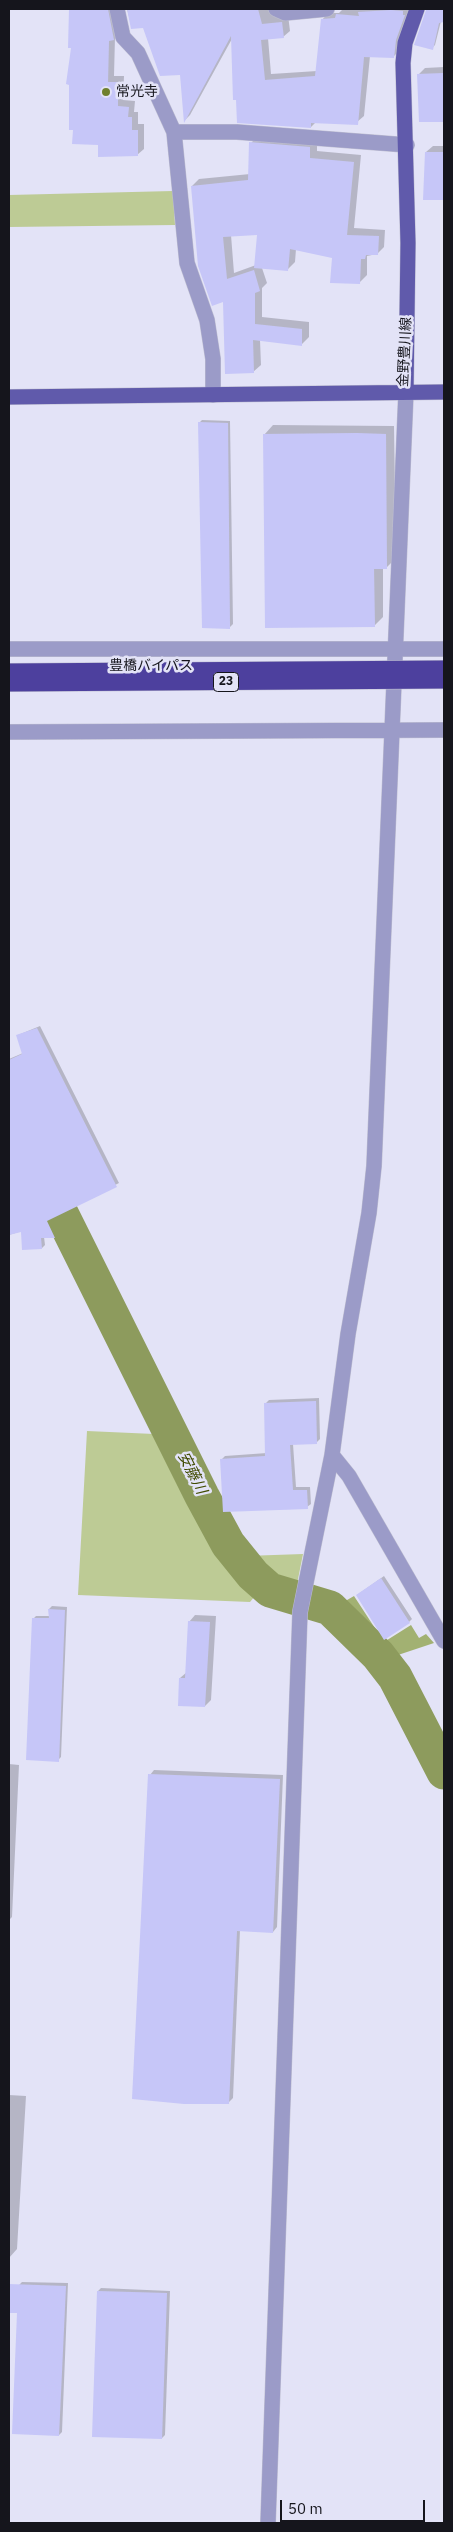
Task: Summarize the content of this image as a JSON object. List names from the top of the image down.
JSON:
{
  "streets": {
    "highway": ["豊橋バイパス", "23"],
    "main road": ["金野豊川線"]
  },
  "water": ["安藤川"],
  "places": ["常光寺"],
  "scale_bar": "50 m"
}
